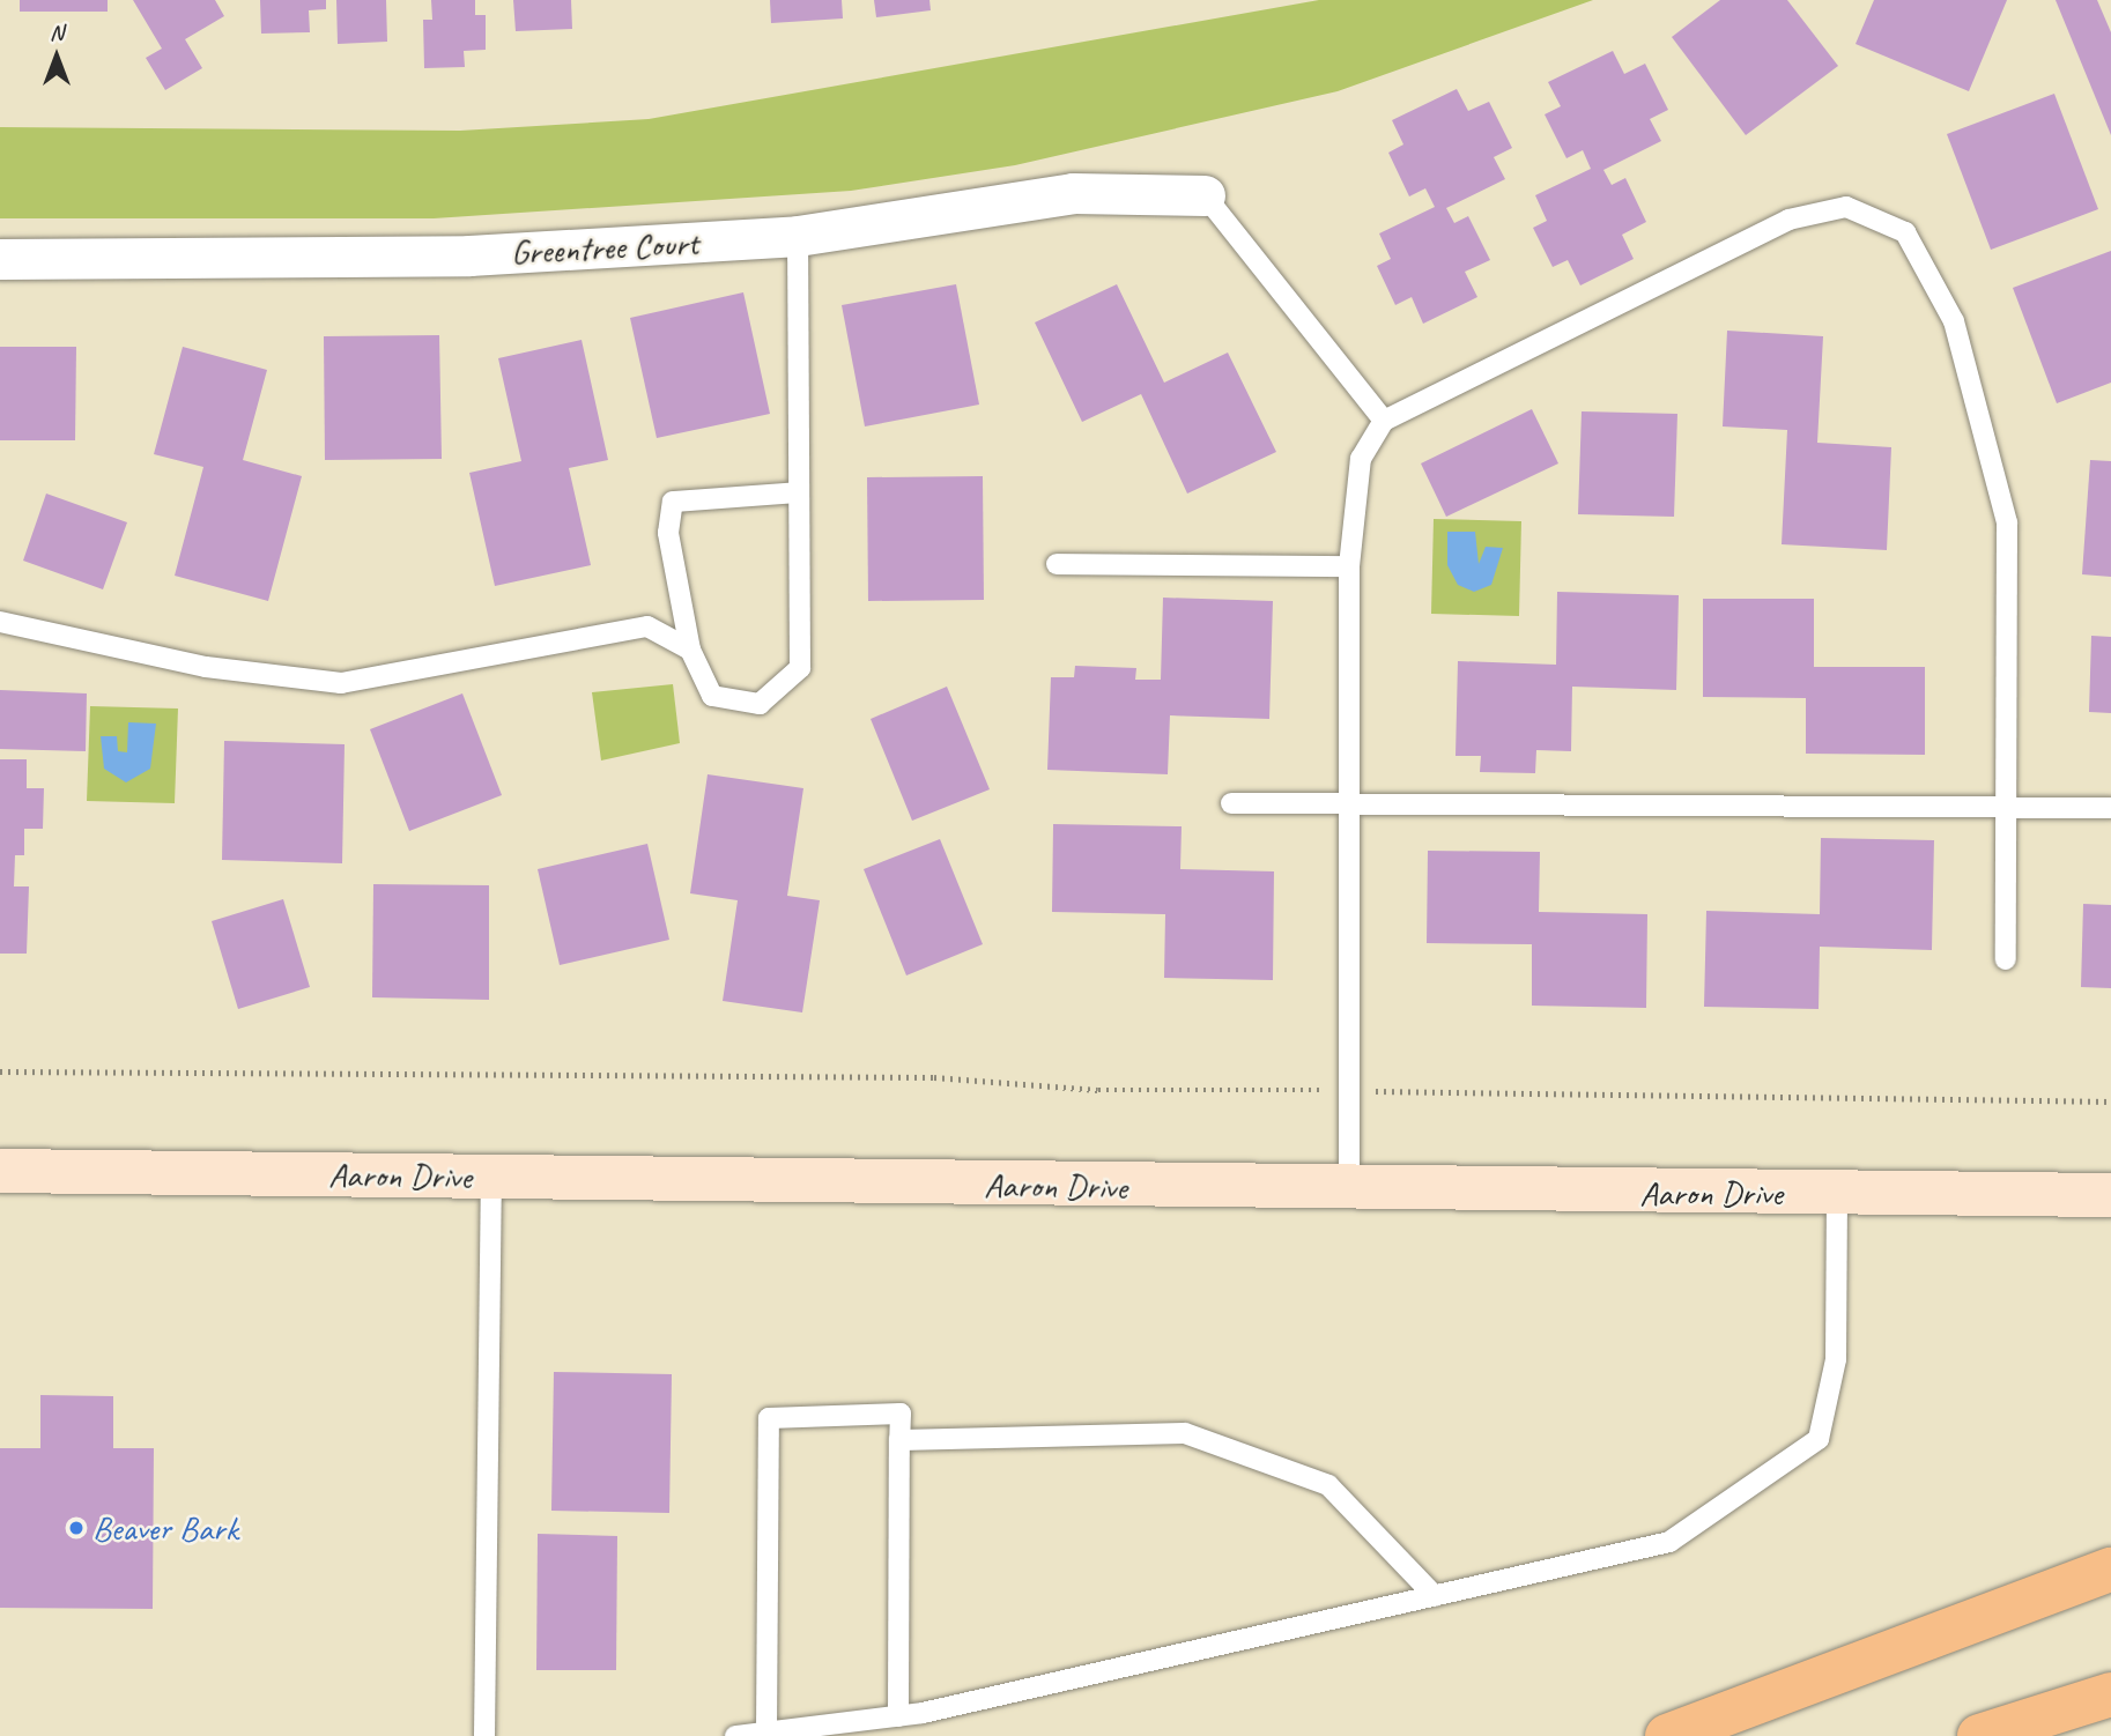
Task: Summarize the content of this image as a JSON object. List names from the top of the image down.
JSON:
{
  "streets": {
    "street": ["Greentree Court", "Aaron Drive"]
  },
  "places": ["Beaver Bark"],
  "north": "top"
}
